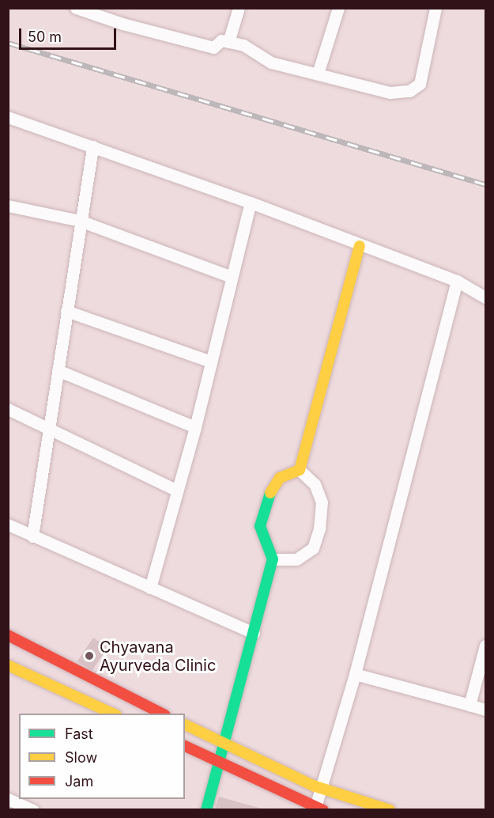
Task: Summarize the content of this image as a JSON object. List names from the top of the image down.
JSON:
{
  "places": ["Chyavana Ayurveda Clinic"],
  "legend": ["Fast", "Slow", "Jam"],
  "scale_bar": "50 m"
}
